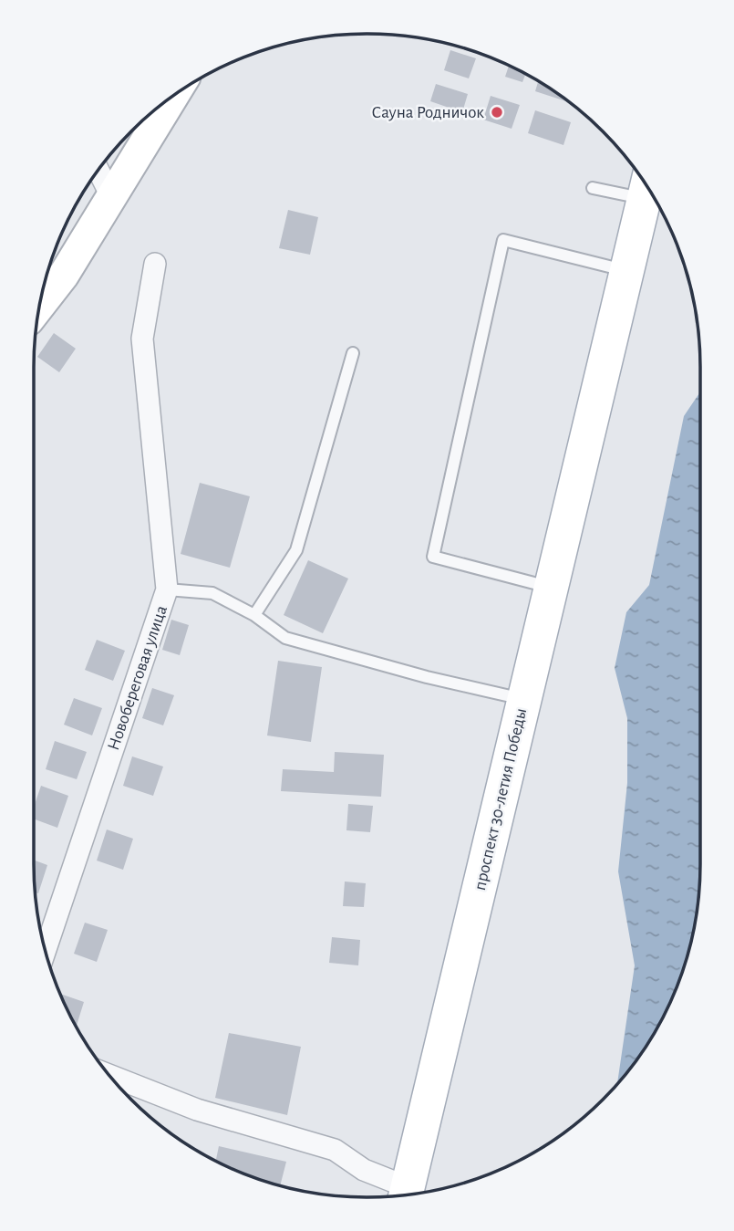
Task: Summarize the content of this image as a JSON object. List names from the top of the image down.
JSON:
{
  "streets": {
    "main road": ["проспект 30-летия Победы"],
    "street": ["Новобереговая улица"]
  },
  "places": ["Сауна Родничок"]
}
